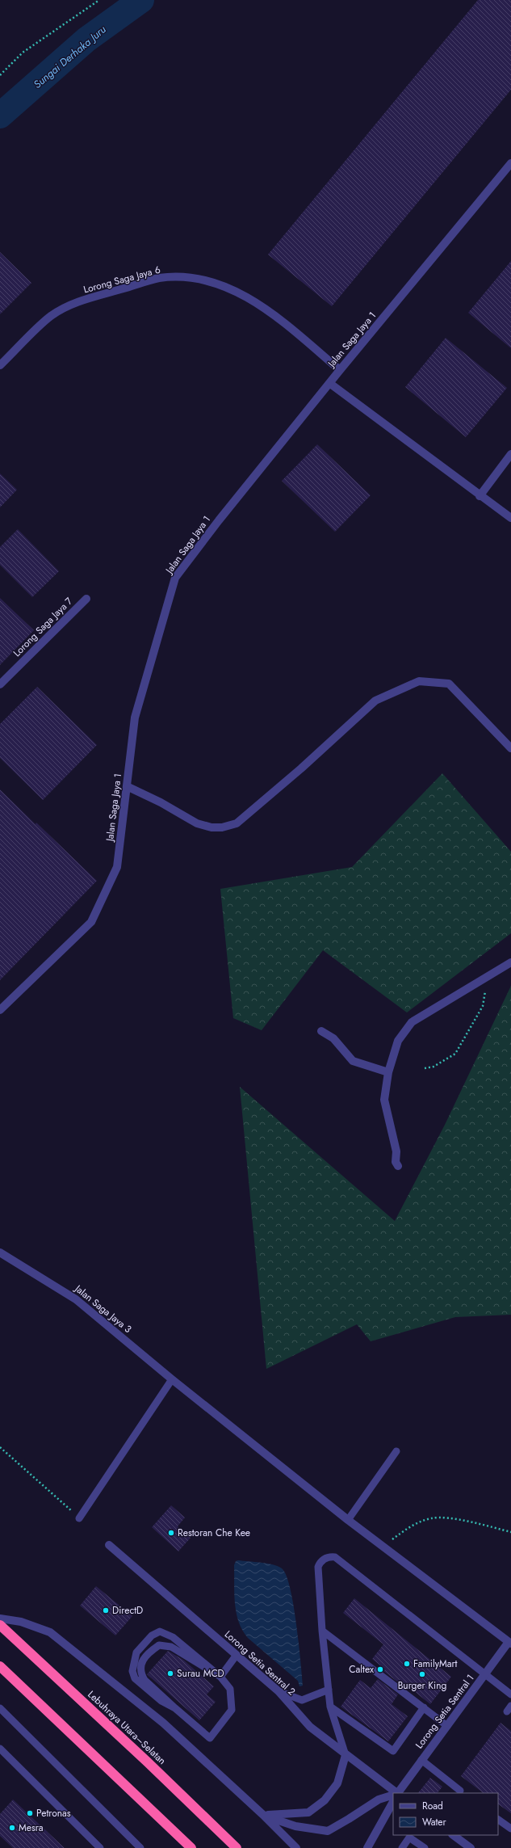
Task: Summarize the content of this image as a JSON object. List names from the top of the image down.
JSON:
{
  "streets": {
    "highway": ["Lebuhraya Utara–Selatan"],
    "street": [
      "Lorong Saga Jaya 6",
      "Jalan Saga Jaya 1",
      "Lorong Saga Jaya 7",
      "Jalan Saga Jaya 3",
      "Lorong Setia Sentral 2",
      "Lorong Setia Sentral 1"
    ]
  },
  "crossings": [
    ["Lorong Saga Jaya 6", "Jalan Saga Jaya 1"],
    ["Jalan Saga Jaya 3", "Lorong Setia Sentral 1"]
  ],
  "water": ["Sungai Derhaka Juru"],
  "places": [
    "Restoran Che Kee",
    "DirectD",
    "FamilyMart",
    "Caltex",
    "Surau MCD",
    "Burger King",
    "Petronas",
    "Mesra"
  ],
  "legend": ["Road", "Water"]
}
